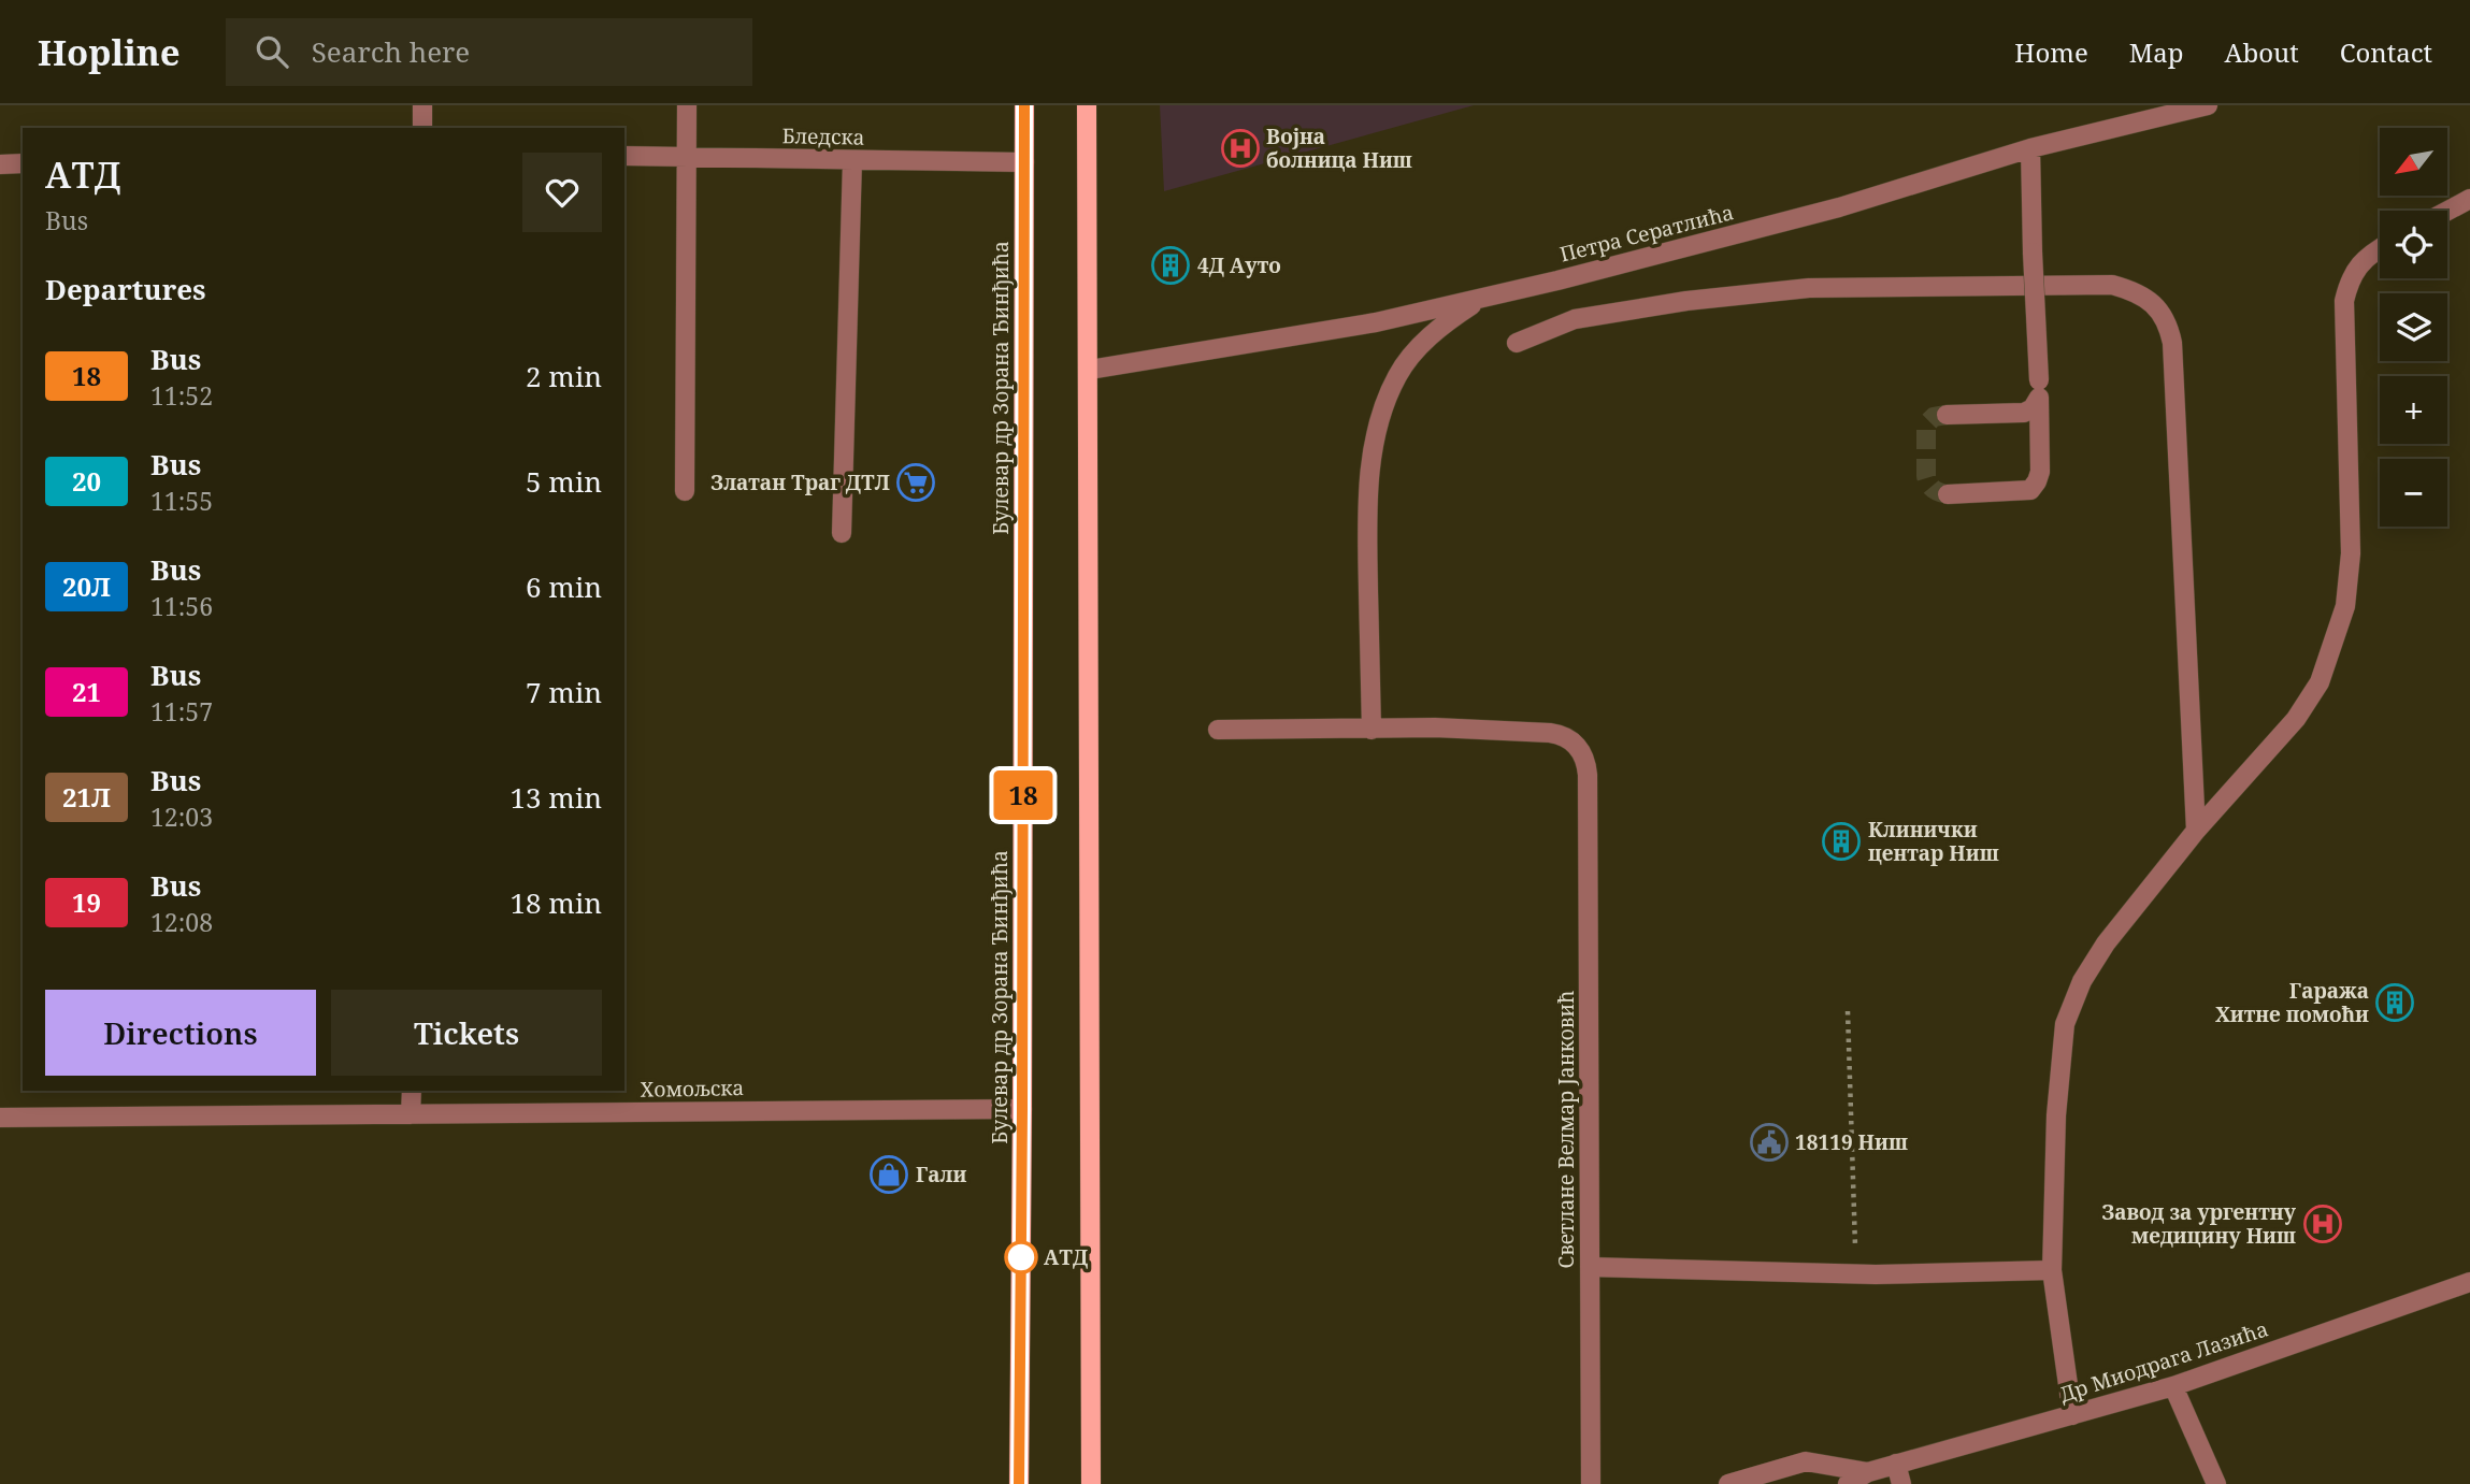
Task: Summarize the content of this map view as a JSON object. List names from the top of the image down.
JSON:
{
  "streets": {
    "main road": ["Булевар др Зорана Ђинђића"],
    "street": [
      "Бледска",
      "Петра Сератлића",
      "Хомољска",
      "Светлане Велмар Јанковић",
      "Др Миодрага Лазића"
    ]
  },
  "crossings": [
    ["Бледска", "Булевар др Зорана Ђинђића"],
    ["Булевар др Зорана Ђинђића", "Хомољска"]
  ],
  "places": {
    "hospital": ["Војна болница Ниш", "Завод за ургентну медицину Ниш"],
    "building": ["4Д Ауто", "Клинички центар Ниш", "Гаража Хитне помоћи"],
    "supermarket": ["Златан Траг ДТЛ"],
    "public building": ["18119 Ниш"],
    "shop": ["Гали"],
    "other": ["АТД"]
  },
  "lines": ["bus line 18"],
  "north": "bottom left",
  "page": {
    "header": "Hopline",
    "search": "Search here",
    "nav": [
      "Home",
      "Map",
      "About",
      "Contact"
    ],
    "on_map": "18",
    "map_buttons": ["+", "−"],
    "heading": [
      ["АТД", "Bus"],
      "Departures"
    ],
    "list": [
      {
        "mark": "18",
        "name": "Bus",
        "note": "11:52",
        "value": "2 min"
      },
      {
        "mark": "20",
        "name": "Bus",
        "note": "11:55",
        "value": "5 min"
      },
      {
        "mark": "20Л",
        "name": "Bus",
        "note": "11:56",
        "value": "6 min"
      },
      {
        "mark": "21",
        "name": "Bus",
        "note": "11:57",
        "value": "7 min"
      },
      {
        "mark": "21Л",
        "name": "Bus",
        "note": "12:03",
        "value": "13 min"
      },
      {
        "mark": "19",
        "name": "Bus",
        "note": "12:08",
        "value": "18 min"
      }
    ],
    "buttons": ["Directions", "Tickets"]
  }
}
